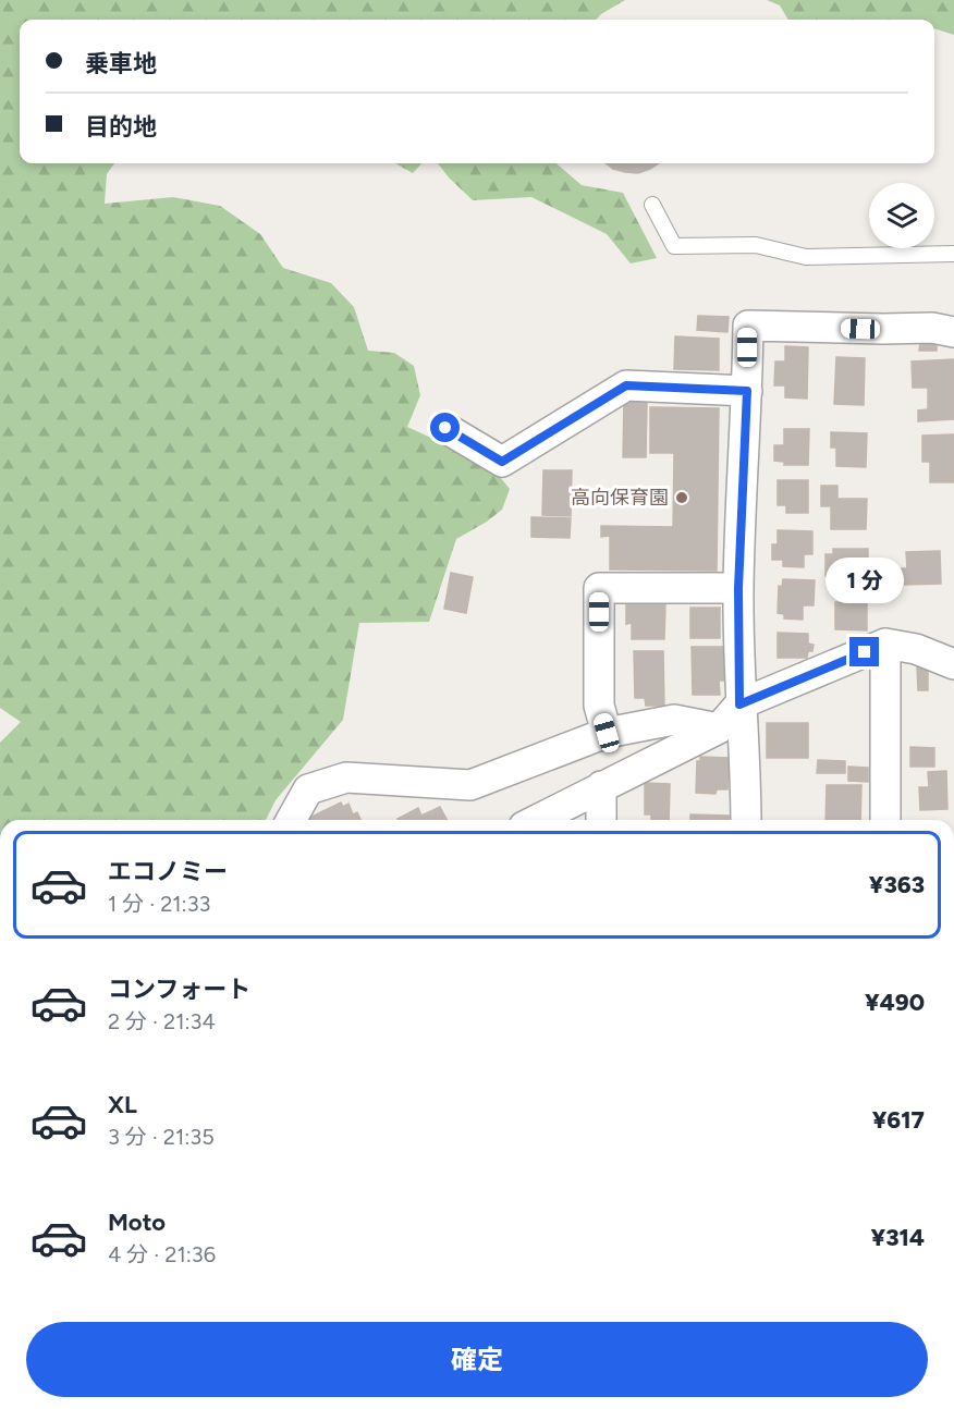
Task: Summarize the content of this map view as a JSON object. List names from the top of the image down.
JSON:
{
  "places": ["高向保育園"],
  "page": {
    "banner": ["乗車地", "目的地"],
    "bubble": "1 分",
    "list": [
      {
        "name": "エコノミー",
        "note": "1 分 · 21:33",
        "value": "¥363"
      },
      {
        "name": "コンフォート",
        "note": "2 分 · 21:34",
        "value": "¥490"
      },
      {
        "name": "XL",
        "note": "3 分 · 21:35",
        "value": "¥617"
      },
      {
        "name": "Moto",
        "note": "4 分 · 21:36",
        "value": "¥314"
      }
    ],
    "buttons": "確定"
  }
}
